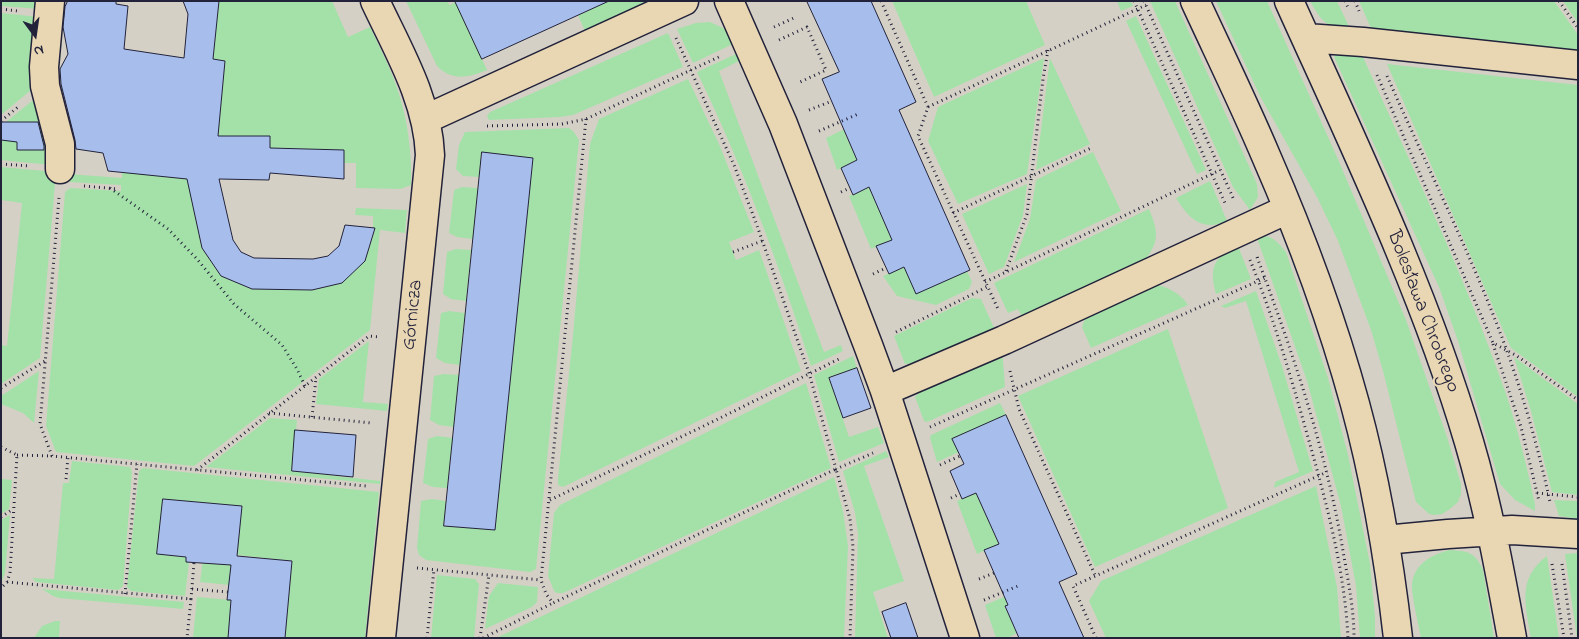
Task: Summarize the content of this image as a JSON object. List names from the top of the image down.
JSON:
{
  "streets": {
    "street": ["Bolesława Chrobrego", "Górnicza"]
  },
  "north": "bottom"
}
